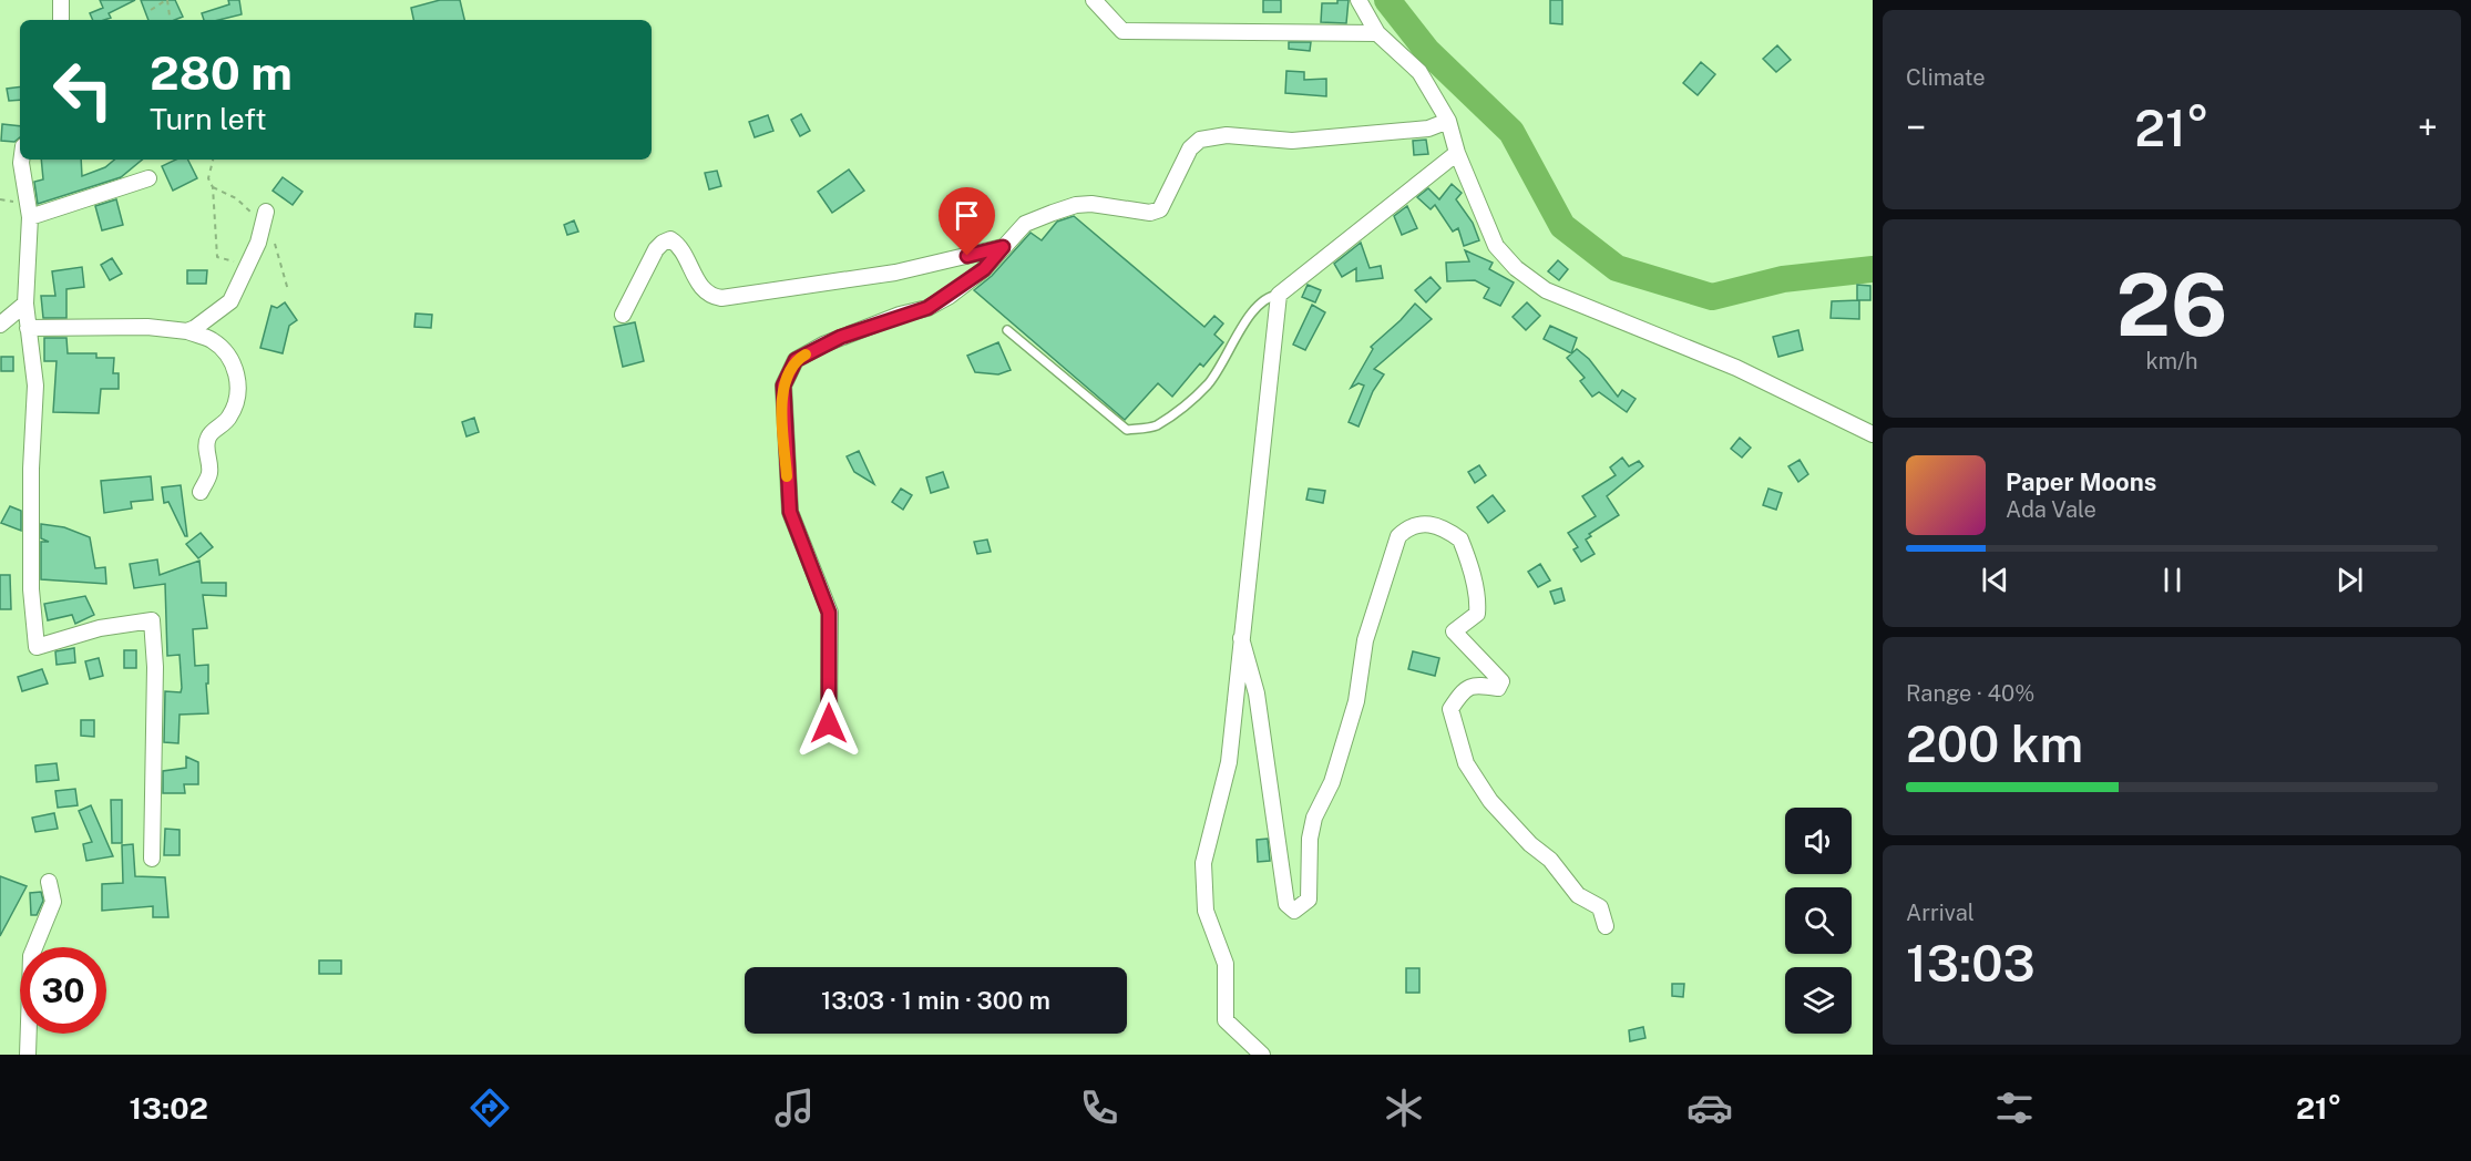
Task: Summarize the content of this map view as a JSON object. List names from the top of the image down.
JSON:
{
  "page": {
    "tile": [
      "Climate",
      ["26", "km/h"],
      ["Range · 40%", "200 km"],
      ["Arrival", "13:03"]
    ],
    "turn": ["280 m", "Turn left"],
    "heat": ["−", "21°", "+"],
    "song": ["Paper Moons", "Ada Vale"],
    "limit": "30",
    "trip": "13:03 · 1 min · 300 m",
    "tabs": ["13:02", "21°"]
  }
}
